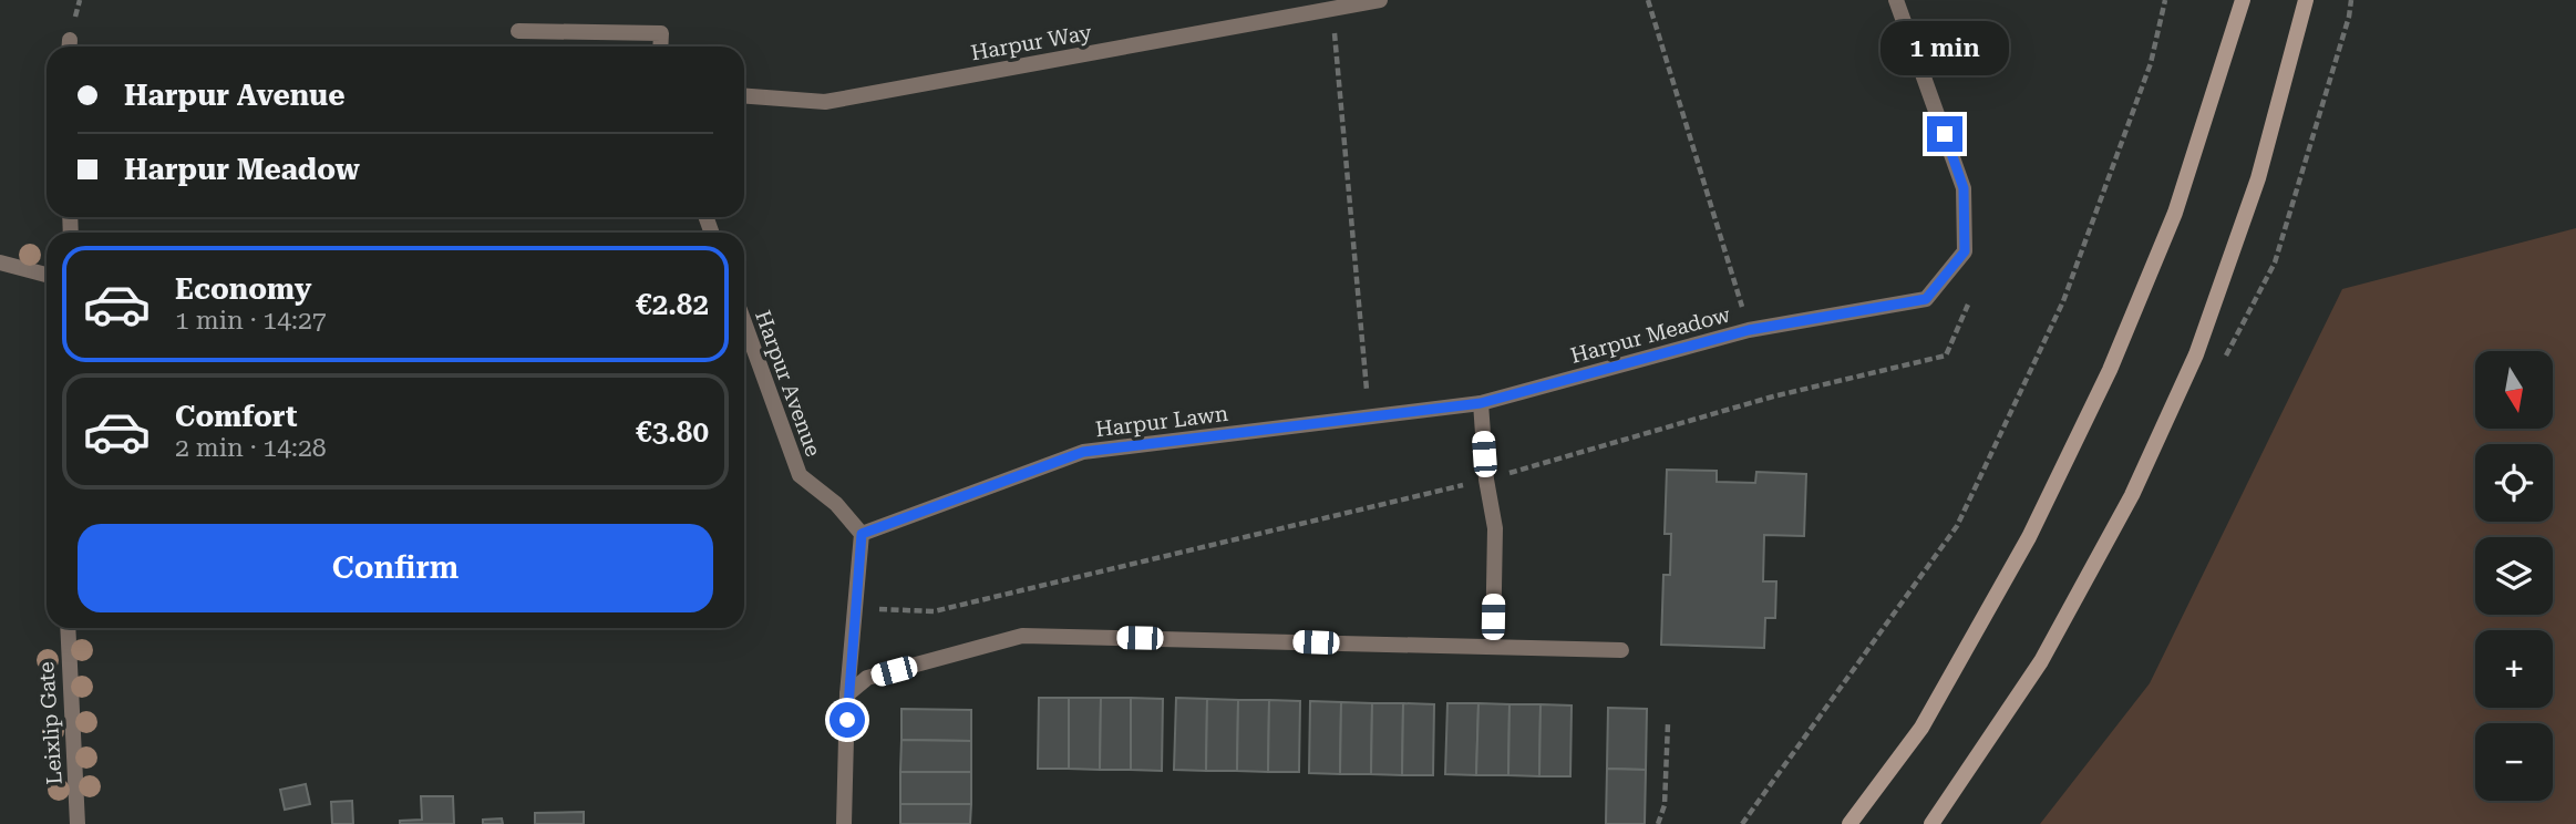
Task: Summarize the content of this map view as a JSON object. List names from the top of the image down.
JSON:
{
  "streets": {
    "street": [
      "Harpur Way",
      "Harpur Meadow",
      "Harpur Avenue",
      "Harpur Lawn",
      "Leixlip Gate"
    ]
  },
  "crossings": [
    ["Harpur Meadow", "Harpur Lawn"],
    ["Harpur Avenue", "Harpur Lawn"]
  ],
  "north": "bottom",
  "page": {
    "bubble": "1 min",
    "banner": ["Harpur Avenue", "Harpur Meadow"],
    "list": [
      {
        "name": "Economy",
        "note": "1 min · 14:27",
        "value": "€2.82"
      },
      {
        "name": "Comfort",
        "note": "2 min · 14:28",
        "value": "€3.80"
      }
    ],
    "map_buttons": ["+", "−"],
    "buttons": "Confirm"
  }
}
